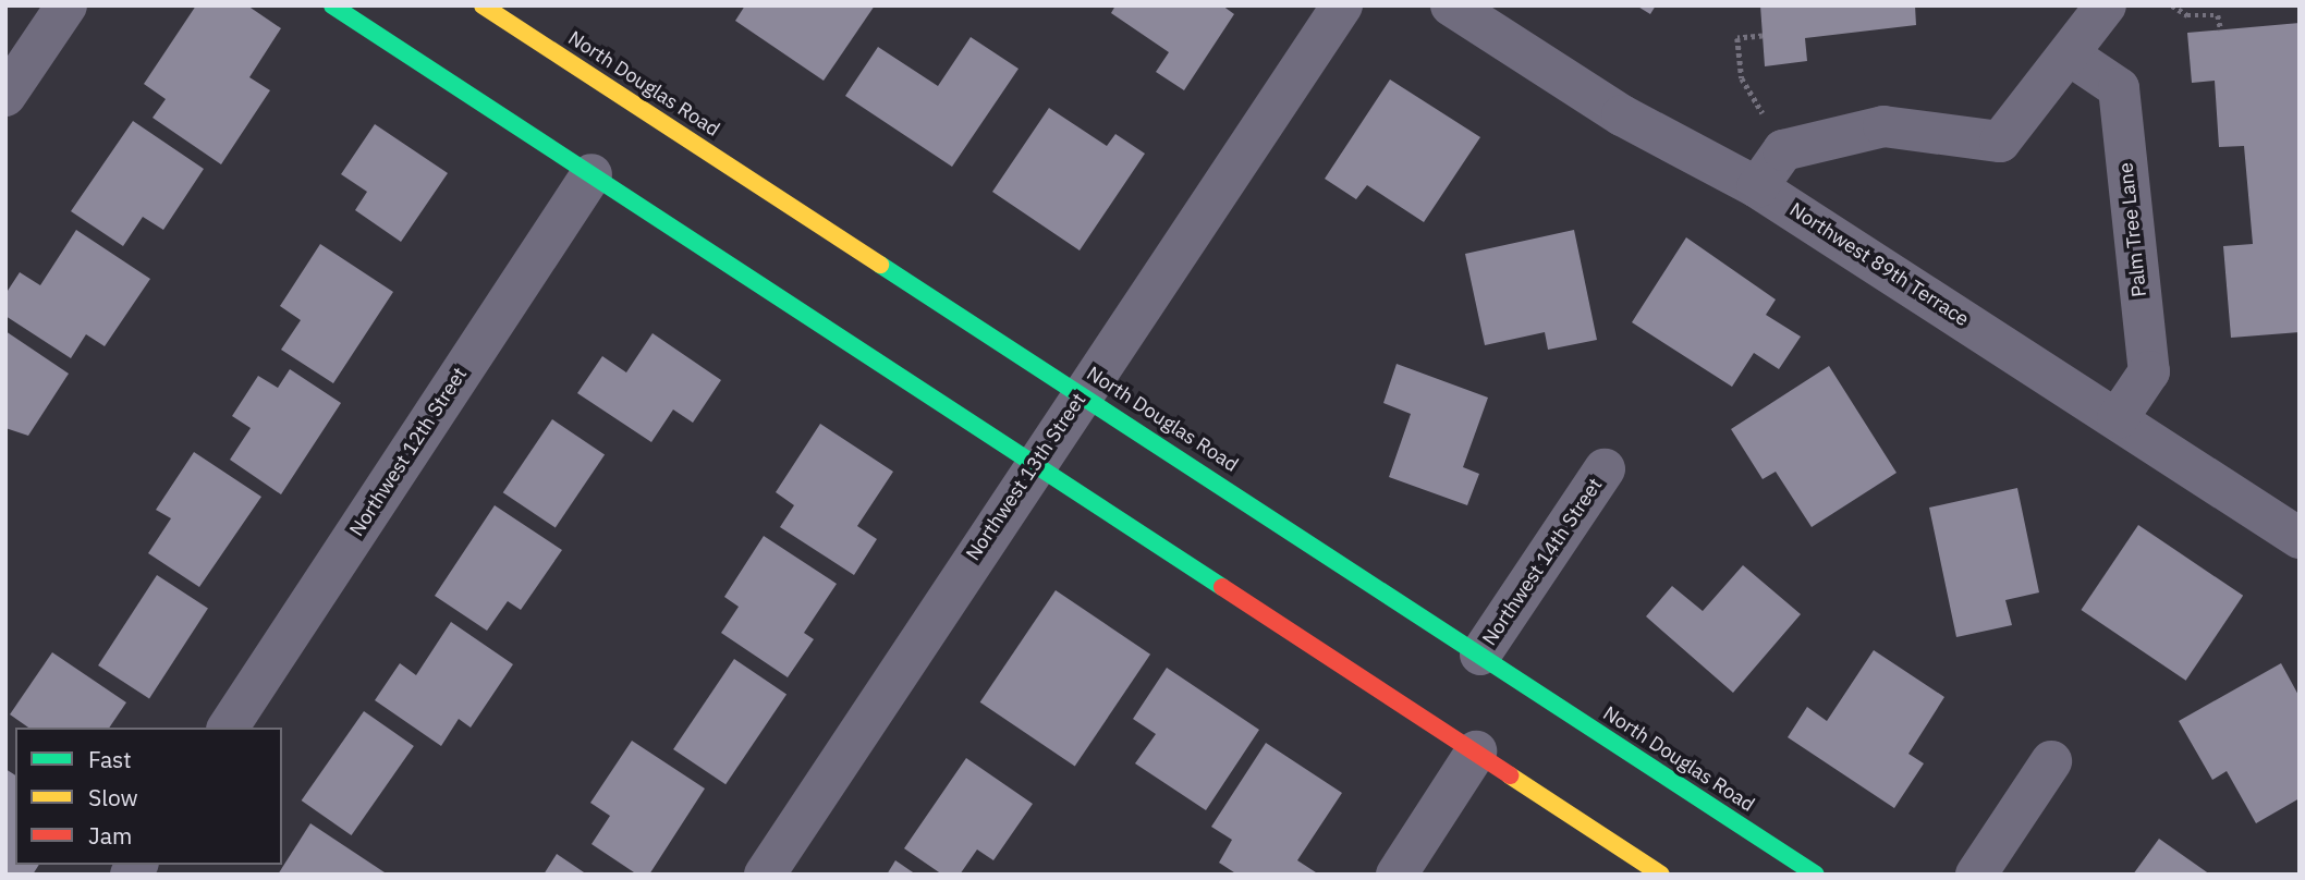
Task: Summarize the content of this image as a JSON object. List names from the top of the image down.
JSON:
{
  "streets": {
    "main road": ["North Douglas Road"],
    "street": [
      "Palm Tree Lane",
      "Northwest 89th Terrace",
      "Northwest 12th Street",
      "Northwest 13th Street",
      "Northwest 14th Street"
    ]
  },
  "crossings": [
    ["North Douglas Road", "Northwest 13th Street"],
    ["North Douglas Road", "Northwest 14th Street"],
    ["Palm Tree Lane", "Northwest 89th Terrace"]
  ],
  "legend": ["Fast", "Slow", "Jam"]
}
